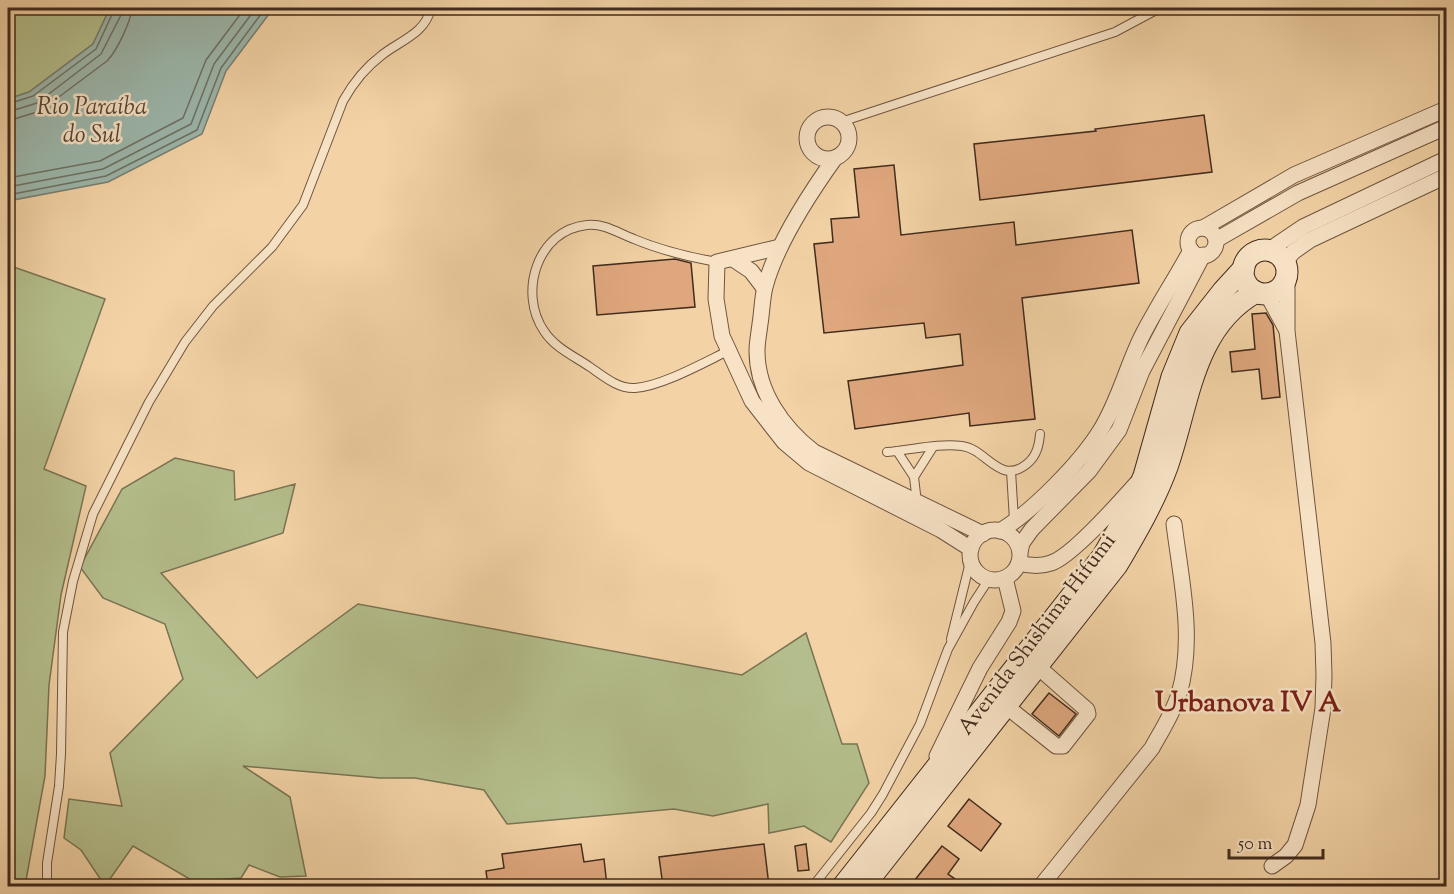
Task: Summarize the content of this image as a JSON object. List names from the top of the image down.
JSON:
{
  "streets": {
    "street": ["Avenida Shishima Hifumi"]
  },
  "districts": ["Urbanova IV A"],
  "water": ["Rio Paraíba do Sul"],
  "scale_bar": "50 m"
}
